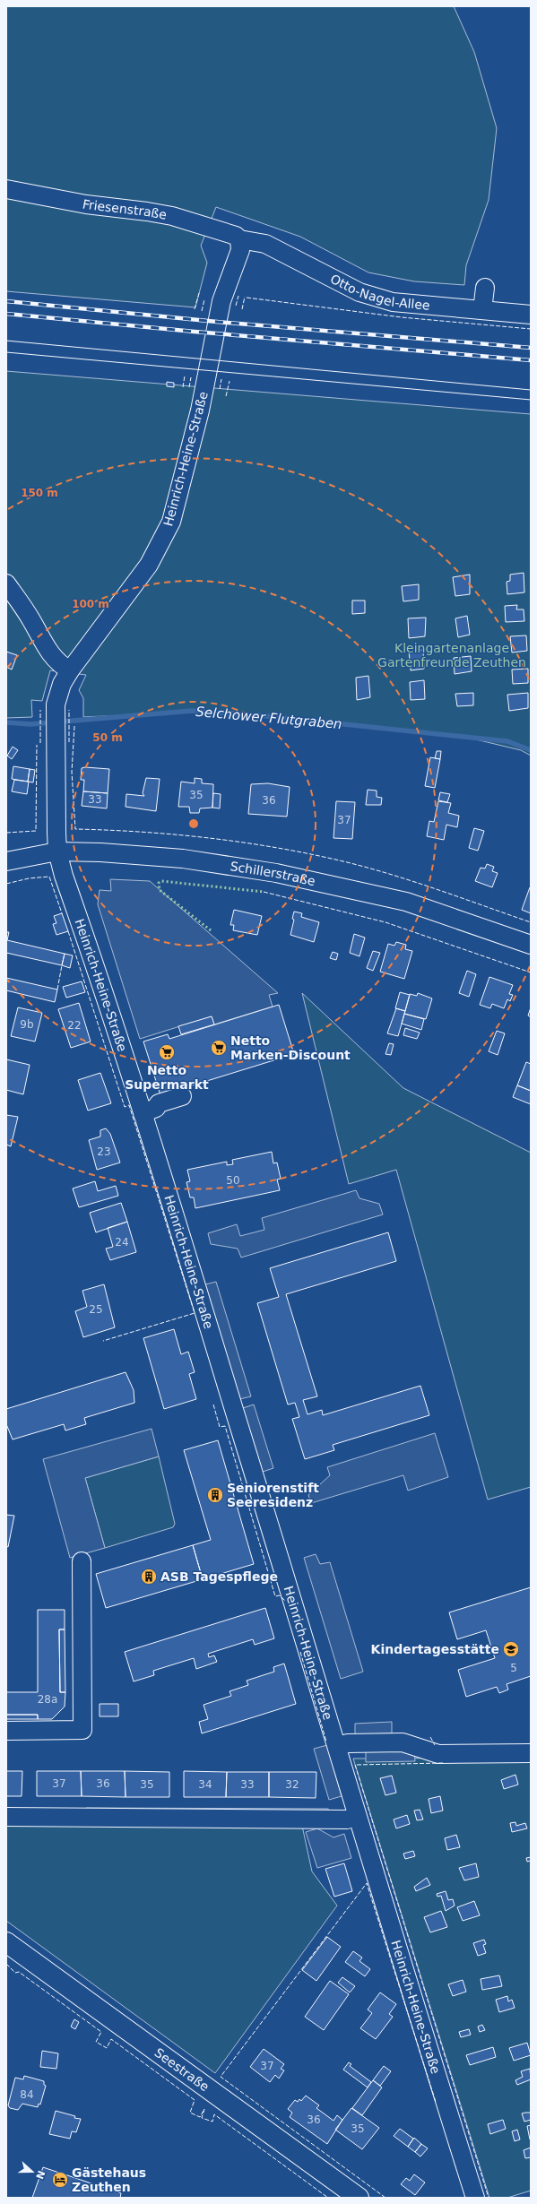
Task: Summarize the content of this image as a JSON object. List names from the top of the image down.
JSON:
{
  "streets": {
    "main road": ["Seestraße"],
    "street": [
      "Friesenstraße",
      "Otto-Nagel-Allee",
      "Heinrich-Heine-Straße",
      "Schillerstraße"
    ]
  },
  "crossings": [
    ["Friesenstraße", "Otto-Nagel-Allee"],
    ["Friesenstraße", "Heinrich-Heine-Straße"],
    ["Otto-Nagel-Allee", "Heinrich-Heine-Straße"],
    ["Heinrich-Heine-Straße", "Schillerstraße"]
  ],
  "water": ["Selchower Flutgraben"],
  "parks": ["Kleingartenanlage Gartenfreunde Zeuthen"],
  "places": {
    "supermarket": ["Netto Marken-Discount", "Netto Supermarkt"],
    "building": ["Seniorenstift Seeresidenz", "ASB Tagespflege"],
    "school or university": ["Kindertagesstätte"],
    "hotel": ["Gästehaus Zeuthen"]
  },
  "house_numbers": [
    "35",
    "33",
    "36",
    "37",
    "9b",
    "22",
    "23",
    "50",
    "24",
    "25",
    "5",
    "28a",
    "37",
    "36",
    "35",
    "34",
    "33",
    "32",
    "37",
    "84",
    "36",
    "35"
  ],
  "north": "right",
  "rings": ["150 m", "100 m", "50 m"]
}
